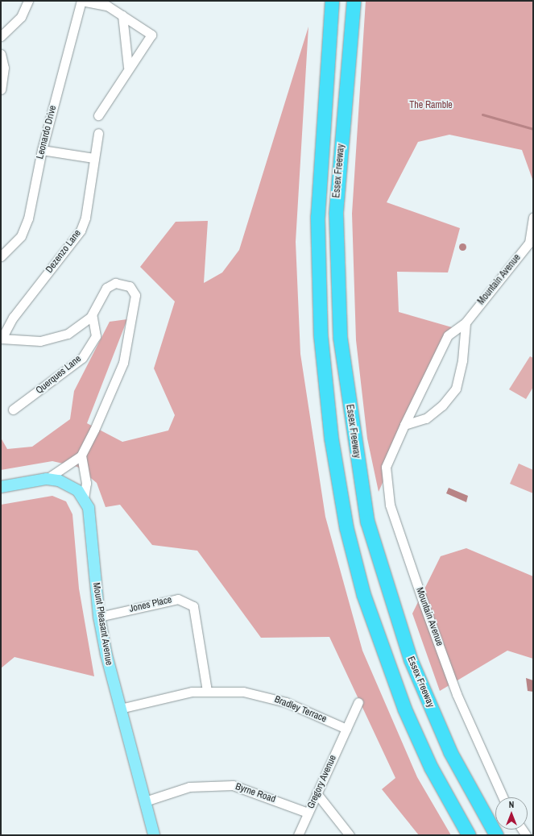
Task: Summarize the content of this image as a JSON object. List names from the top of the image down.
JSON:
{
  "streets": {
    "highway": ["Essex Freeway"],
    "main road": ["Mount Pleasant Avenue"],
    "street": [
      "Leonardo Drive",
      "Dezenzo Lane",
      "Mountain Avenue",
      "Querques Lane",
      "Jones Place",
      "Bradley Terrace",
      "Gregory Avenue",
      "Byrne Road"
    ]
  },
  "crossings": [
    ["Jones Place", "Mount Pleasant Avenue"],
    ["Jones Place", "Bradley Terrace"],
    ["Mount Pleasant Avenue", "Bradley Terrace"],
    ["Mount Pleasant Avenue", "Byrne Road"],
    ["Bradley Terrace", "Gregory Avenue"],
    ["Gregory Avenue", "Byrne Road"]
  ],
  "parks": ["The Ramble"],
  "north": "top"
}
